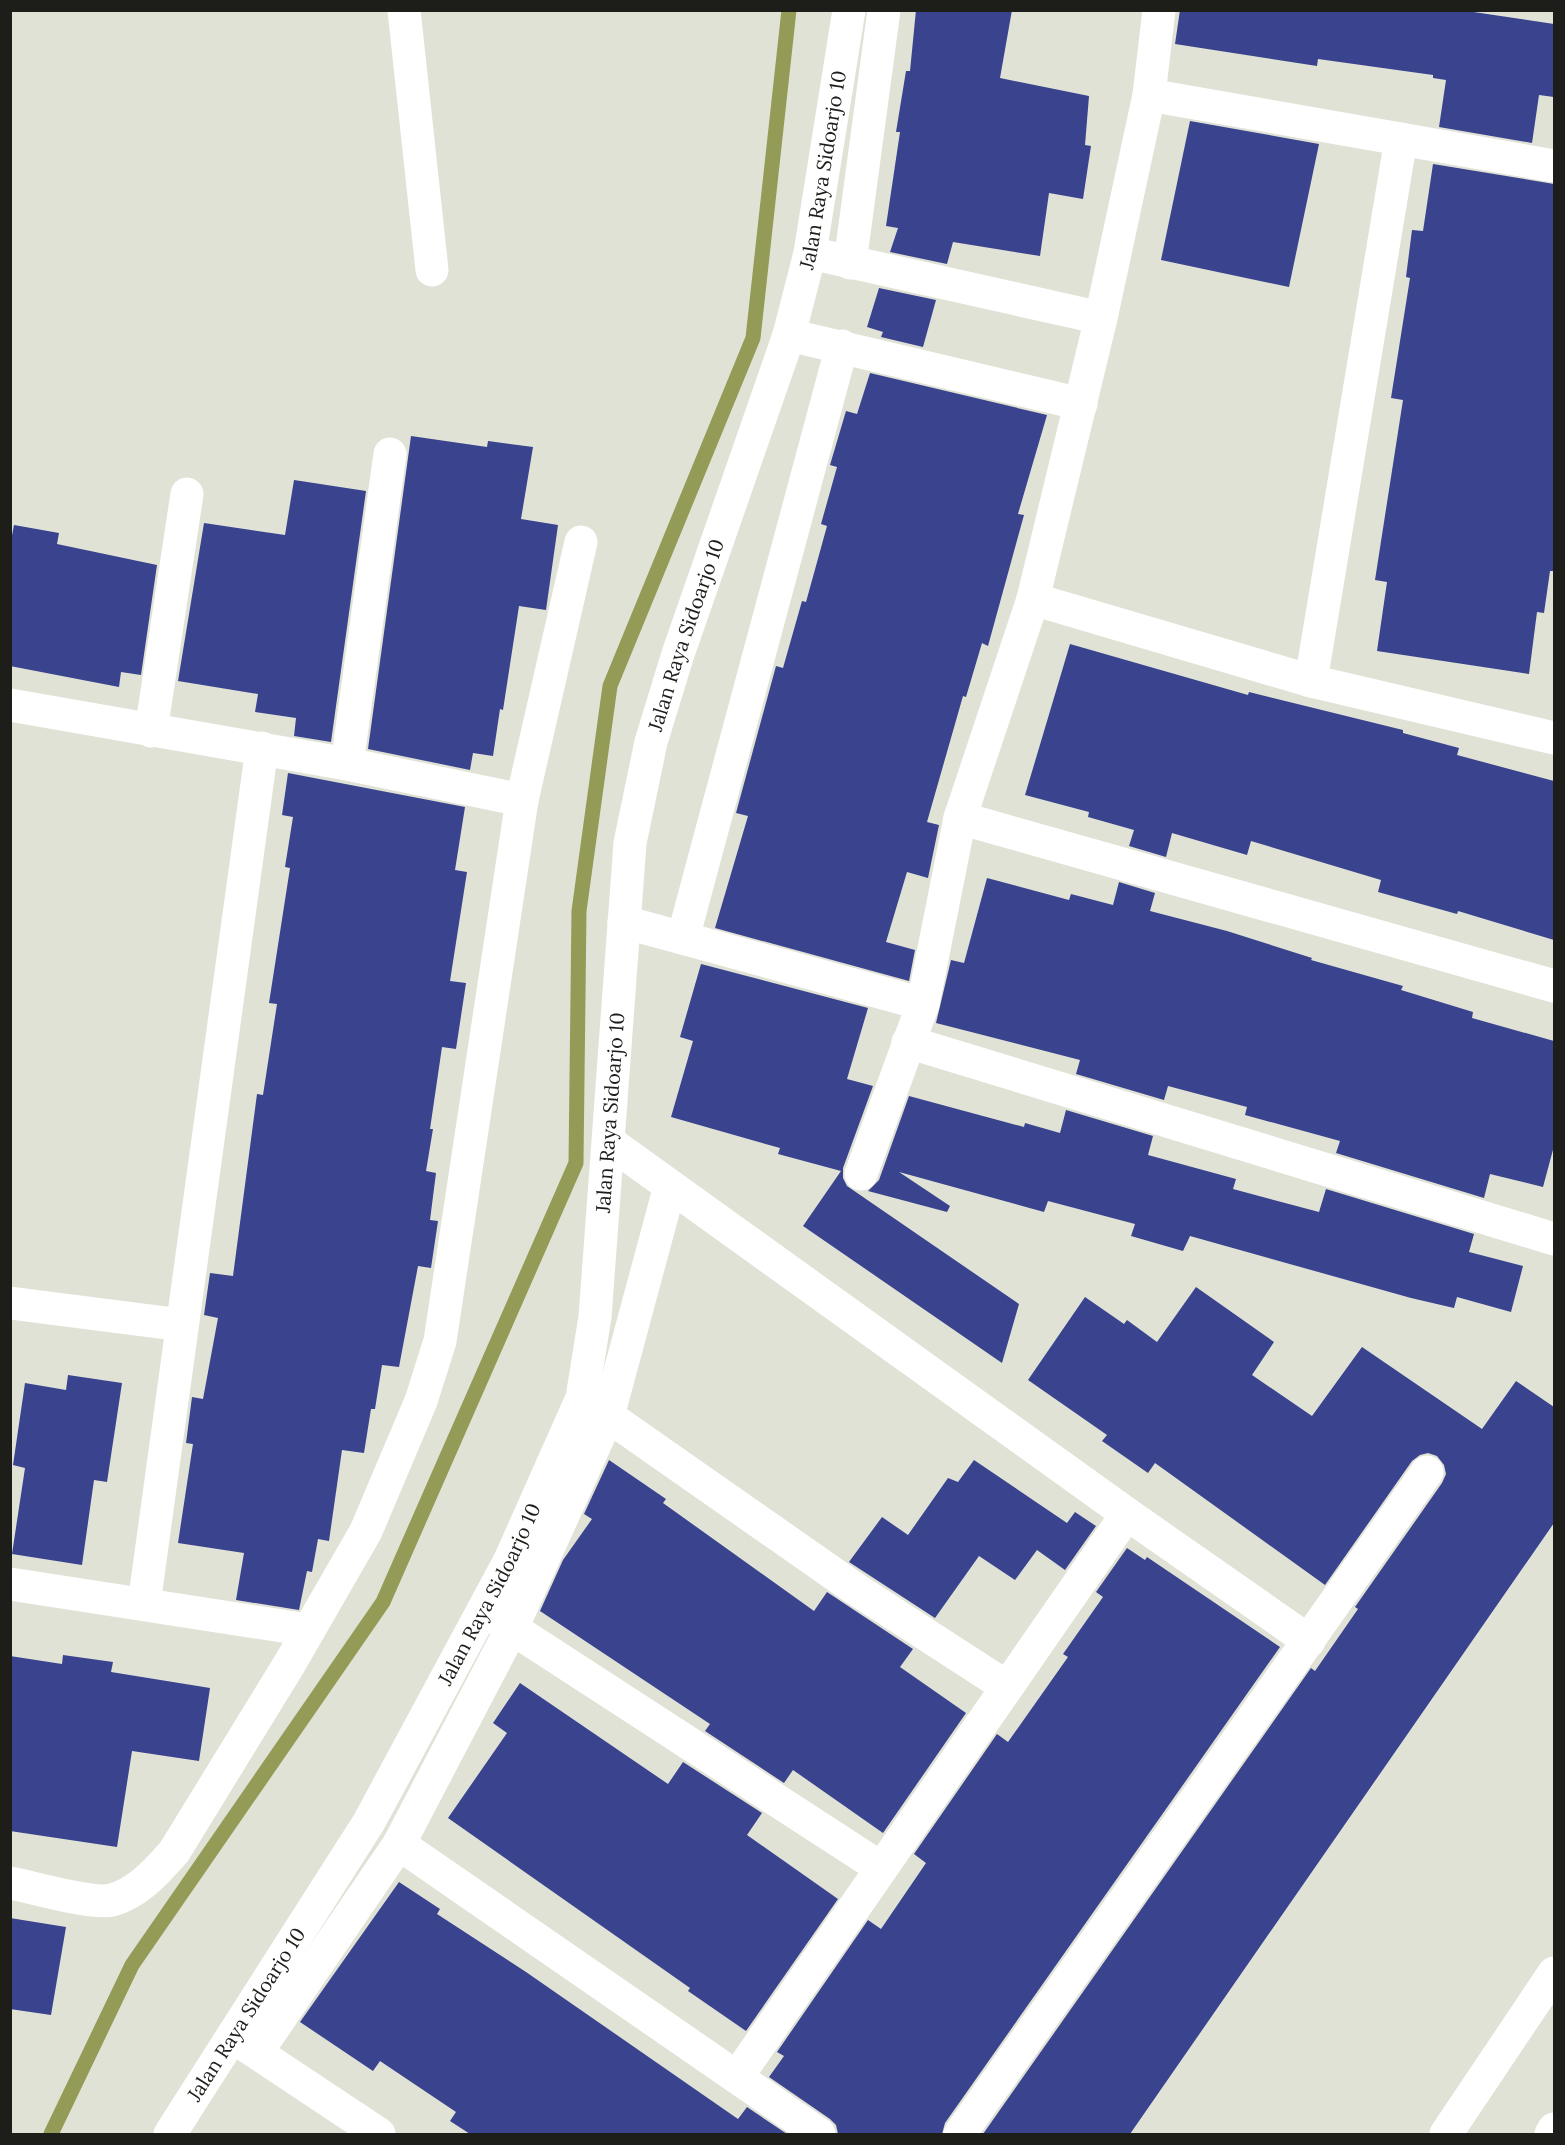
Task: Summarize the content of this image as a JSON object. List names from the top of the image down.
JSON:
{
  "streets": {
    "main road": ["Jalan Raya Sidoarjo 10"]
  }
}
